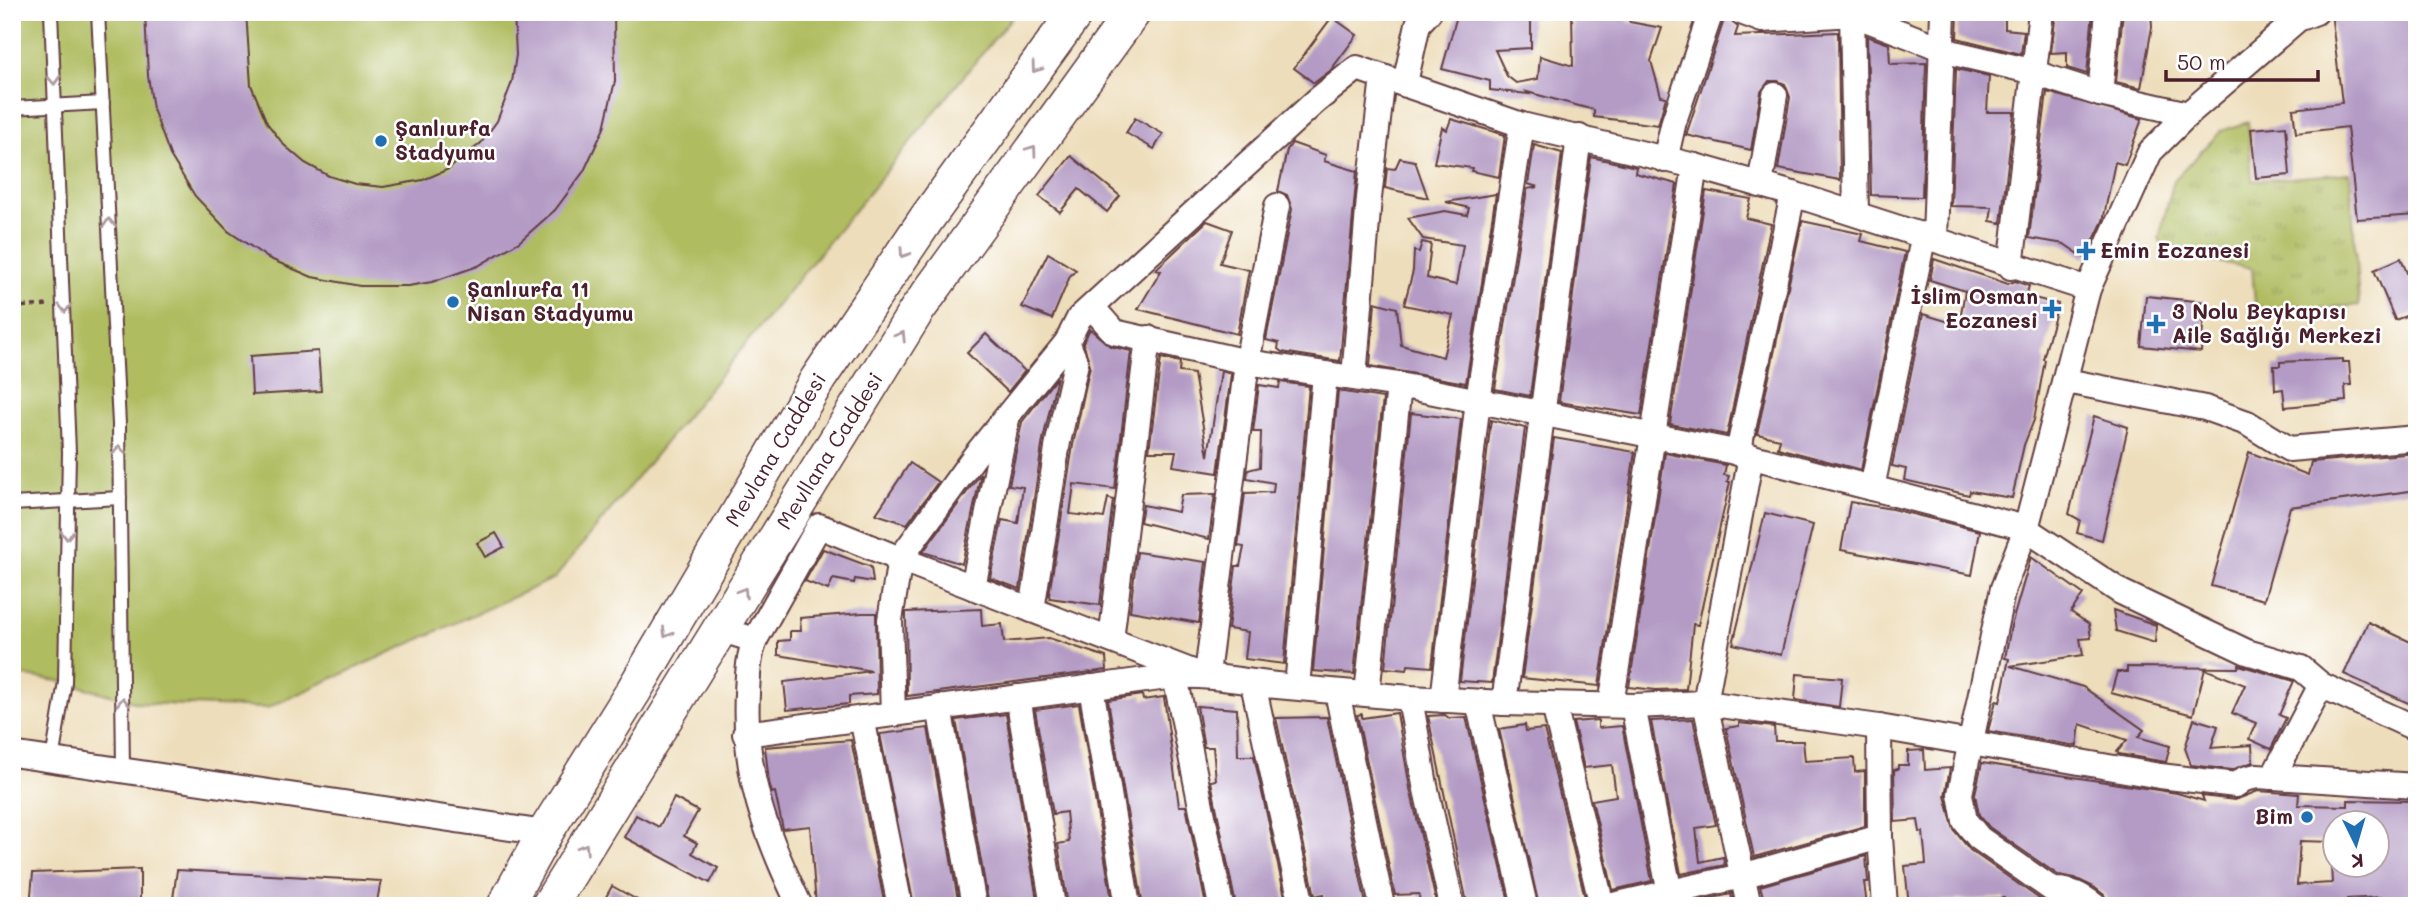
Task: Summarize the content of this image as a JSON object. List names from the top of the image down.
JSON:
{
  "streets": {
    "main road": ["Mevlana Caddesi", "Mevllana Caddesi"]
  },
  "one_way": ["Mevlana Caddesi", "Mevllana Caddesi"],
  "places": {
    "other": ["Şanlıurfa Stadyumu", "Şanlıurfa 11 Nisan Stadyumu", "Bim"],
    "health": ["Emin Eczanesi", "İslim Osman Eczanesi", "3 Nolu Beykapısı Aile Sağlığı Merkezi"]
  },
  "scale_bar": "50 m",
  "north": "bottom"
}
